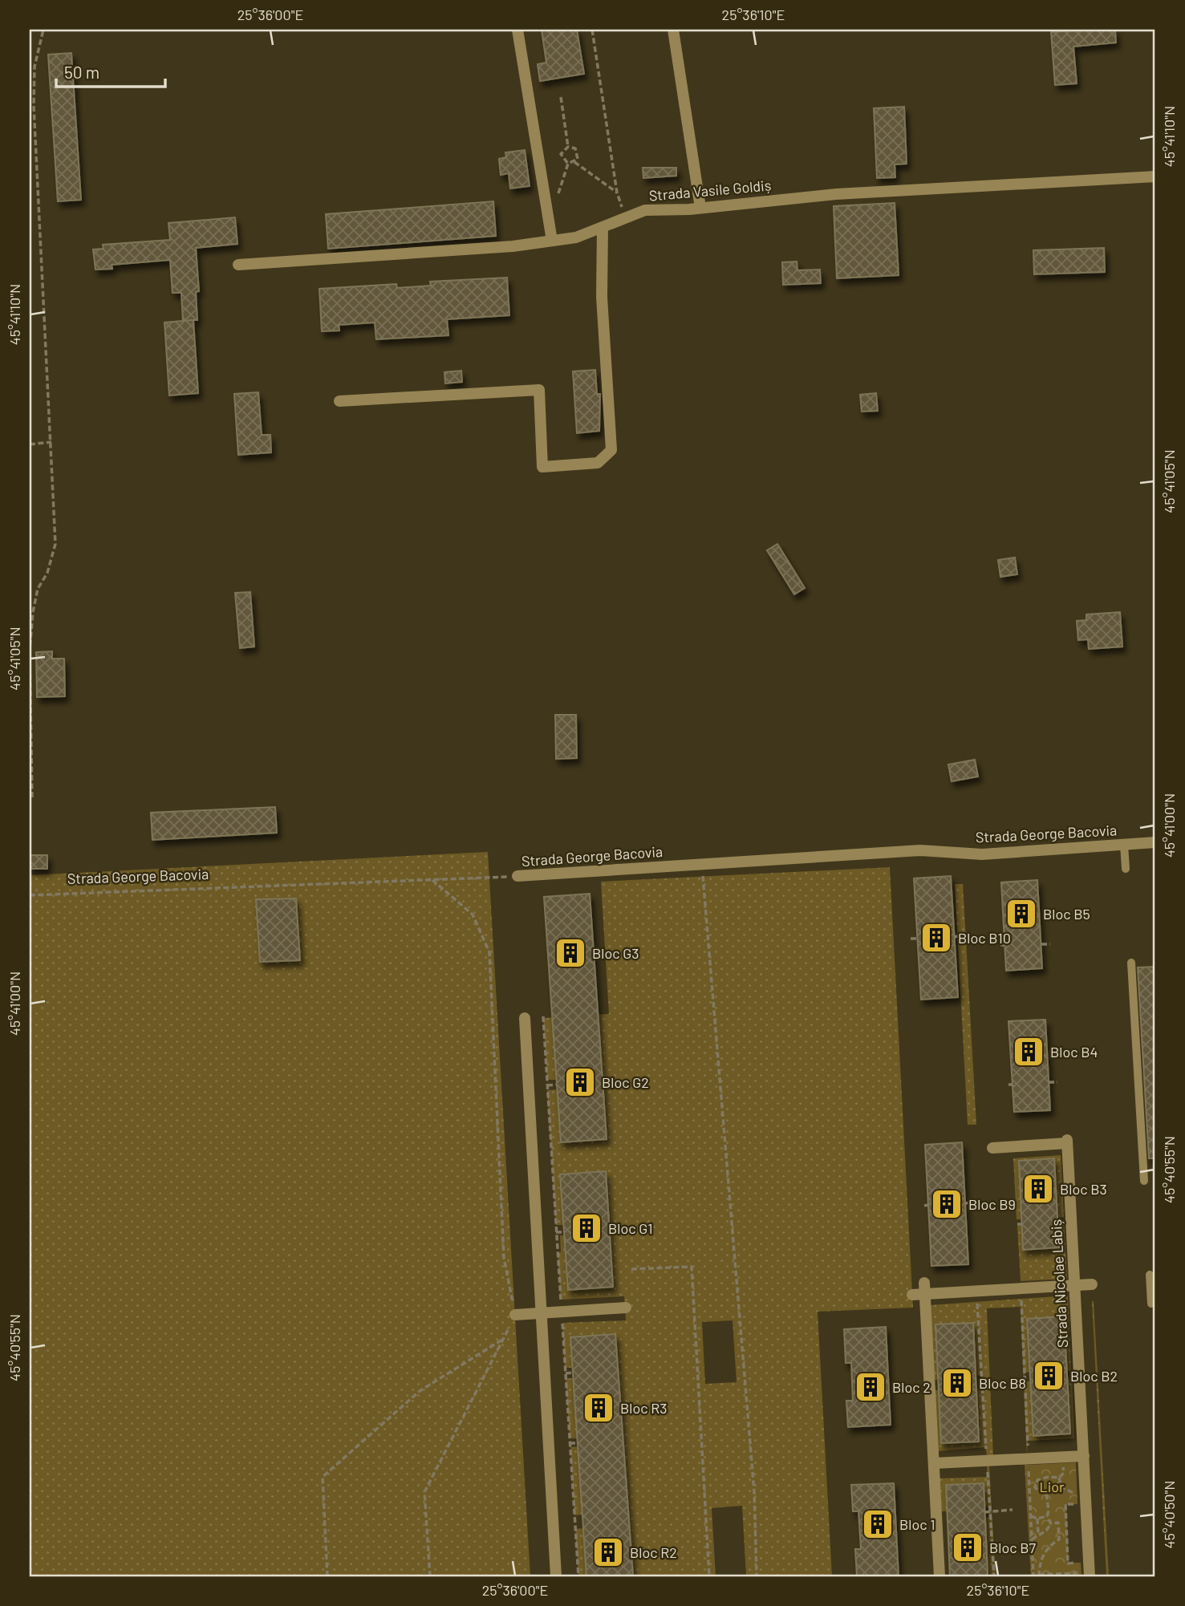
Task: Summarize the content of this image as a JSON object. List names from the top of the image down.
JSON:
{
  "streets": {
    "street": ["Strada Vasile Goldiș", "Strada George Bacovia", "Strada Nicolae Labiș"]
  },
  "parks": ["Lior"],
  "places": {
    "building": [
      "Bloc B5",
      "Bloc B10",
      "Bloc G3",
      "Bloc B4",
      "Bloc G2",
      "Bloc B3",
      "Bloc B9",
      "Bloc G1",
      "Bloc B2",
      "Bloc B8",
      "Bloc 2",
      "Bloc R3",
      "Bloc 1",
      "Bloc B7",
      "Bloc R2"
    ]
  },
  "scale_bar": "50 m",
  "coordinates": [
    "25°36'00\"E",
    "25°36'10\"E",
    "45°41'10\"N",
    "45°41'05\"N",
    "45°41'00\"N",
    "45°40'55\"N",
    "45°40'50\"N"
  ]
}
